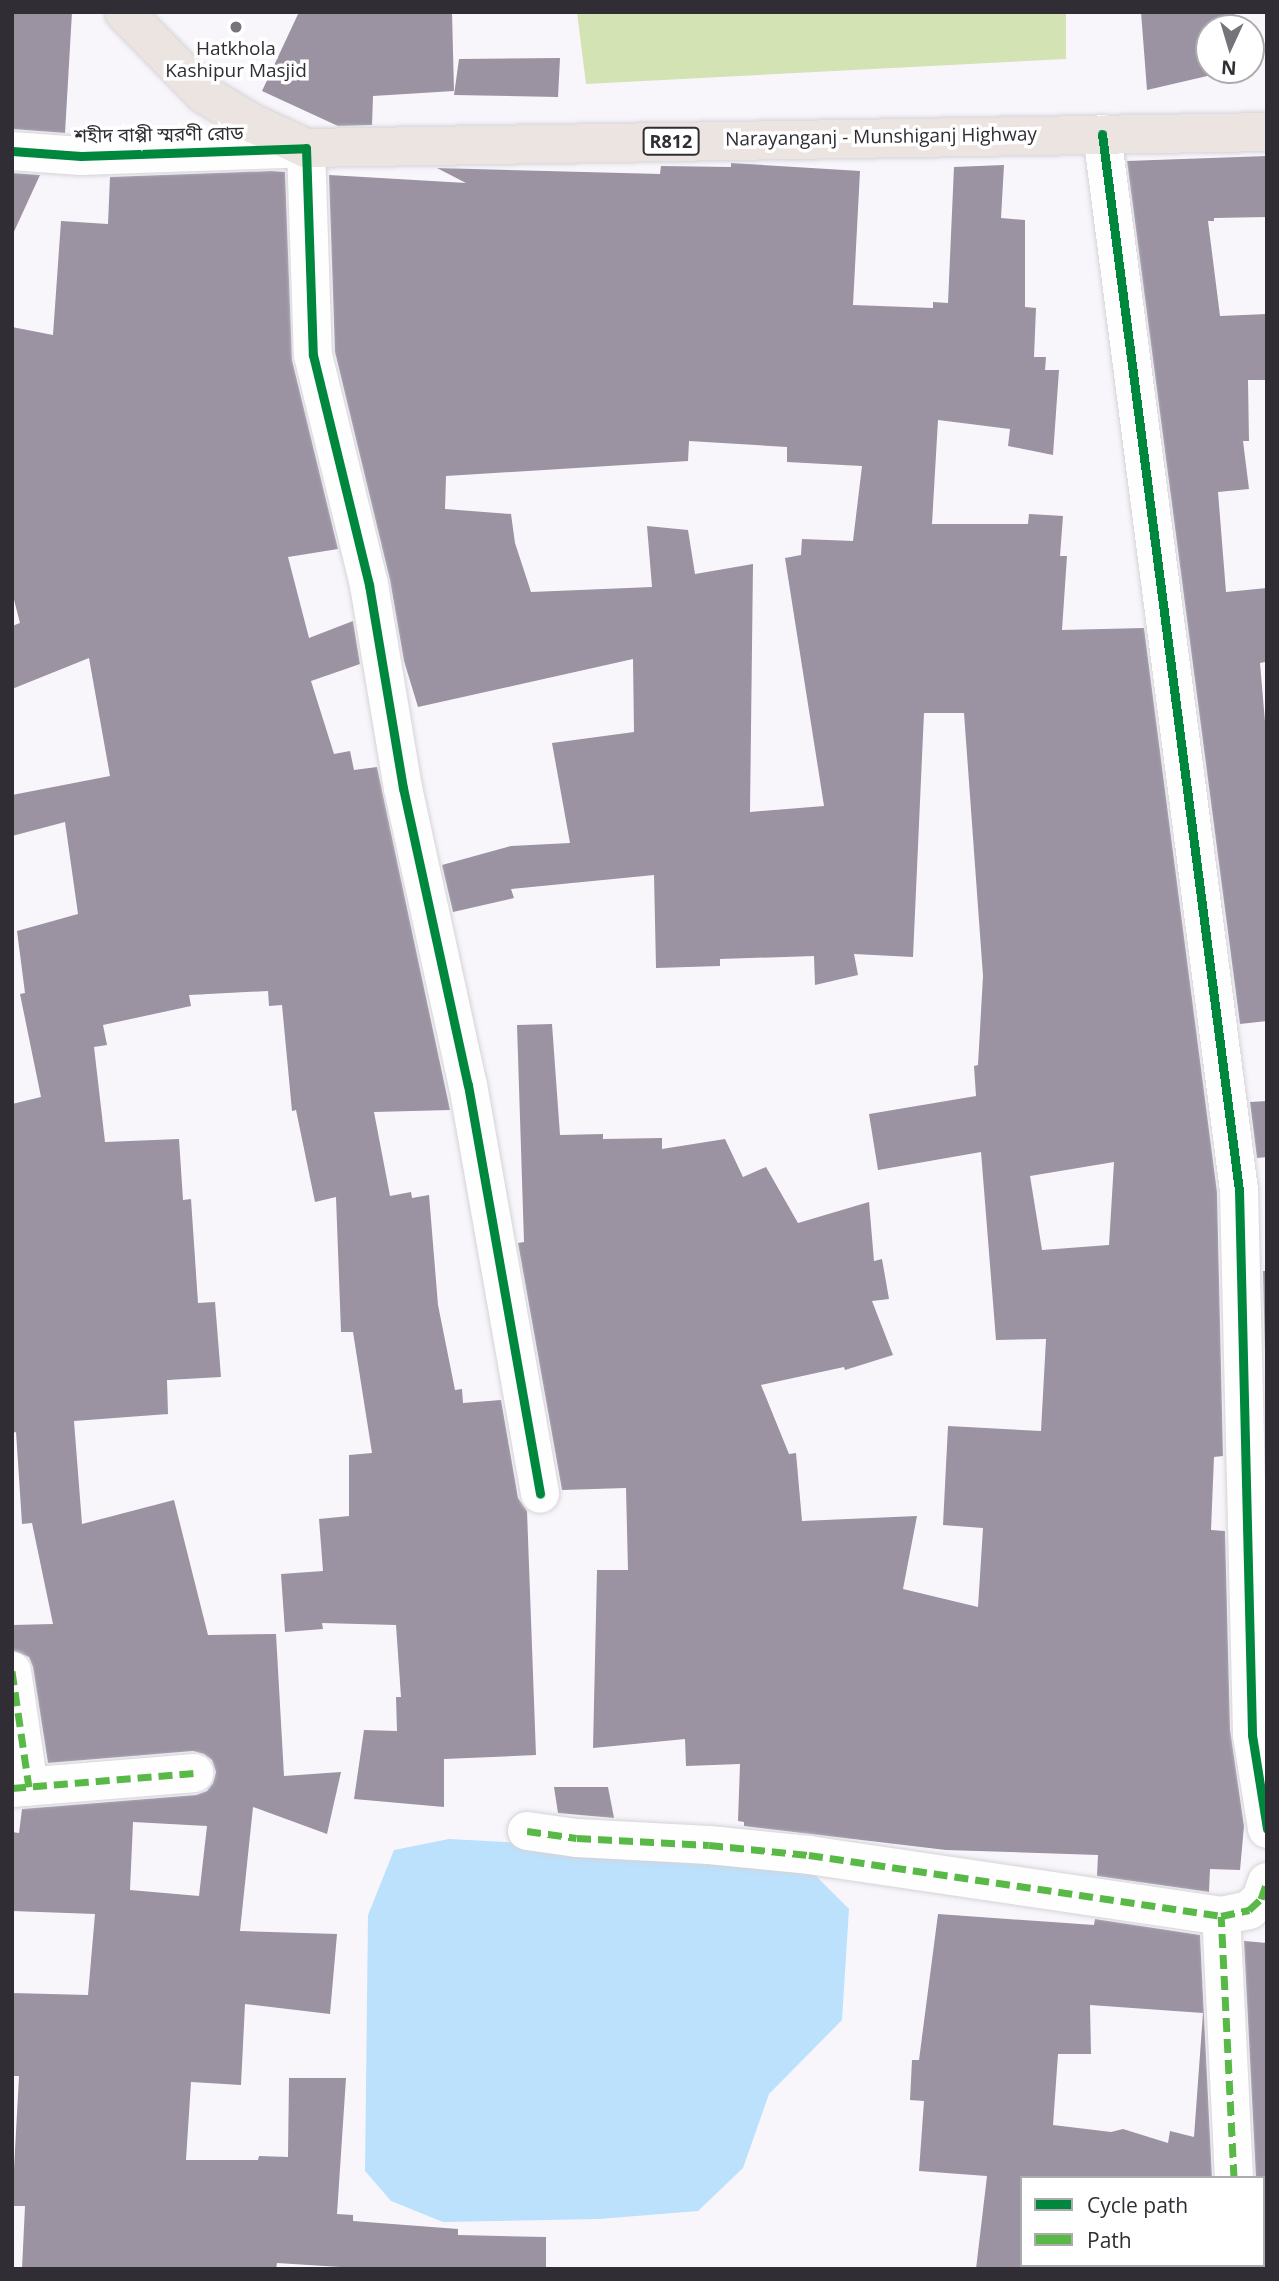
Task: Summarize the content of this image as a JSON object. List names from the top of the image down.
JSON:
{
  "streets": {
    "main road": ["Narayanganj - Munshiganj Highway", "R812"],
    "street": ["শহীদ বাপ্পী স্মরণী রোড"]
  },
  "crossings": [
    ["শহীদ বাপ্পী স্মরণী রোড", "Narayanganj - Munshiganj Highway"]
  ],
  "places": ["Hatkhola Kashipur Masjid"],
  "legend": ["Cycle path", "Path"],
  "north": "bottom"
}
